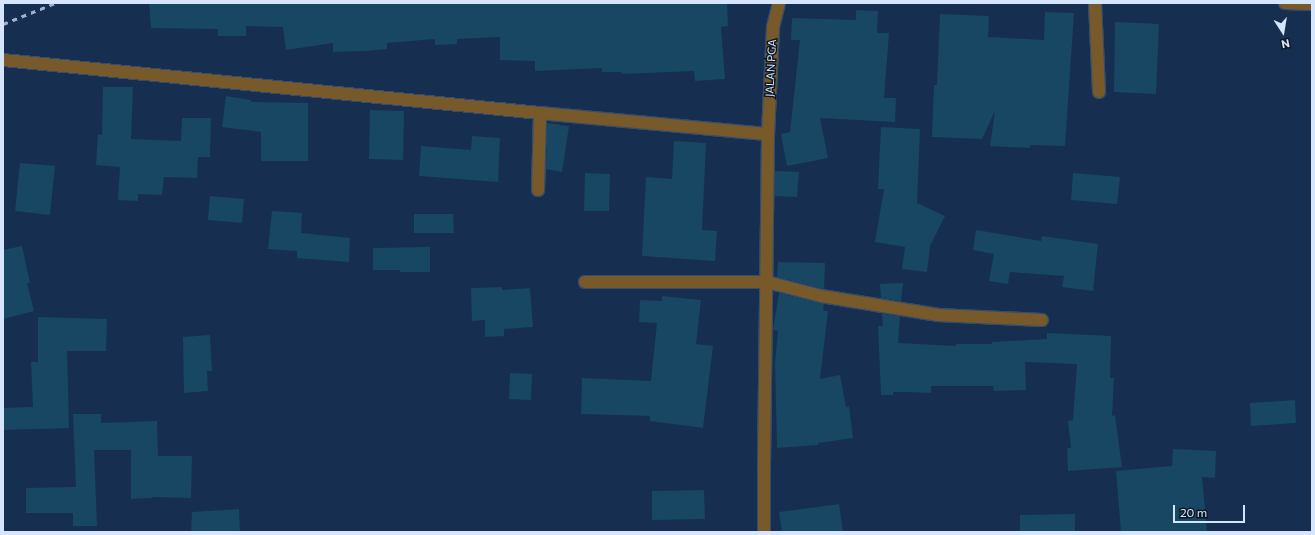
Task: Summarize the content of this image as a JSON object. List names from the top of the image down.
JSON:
{
  "streets": {
    "street": ["JALAN PGA"]
  },
  "scale_bar": "20 m",
  "north": "bottom"
}
